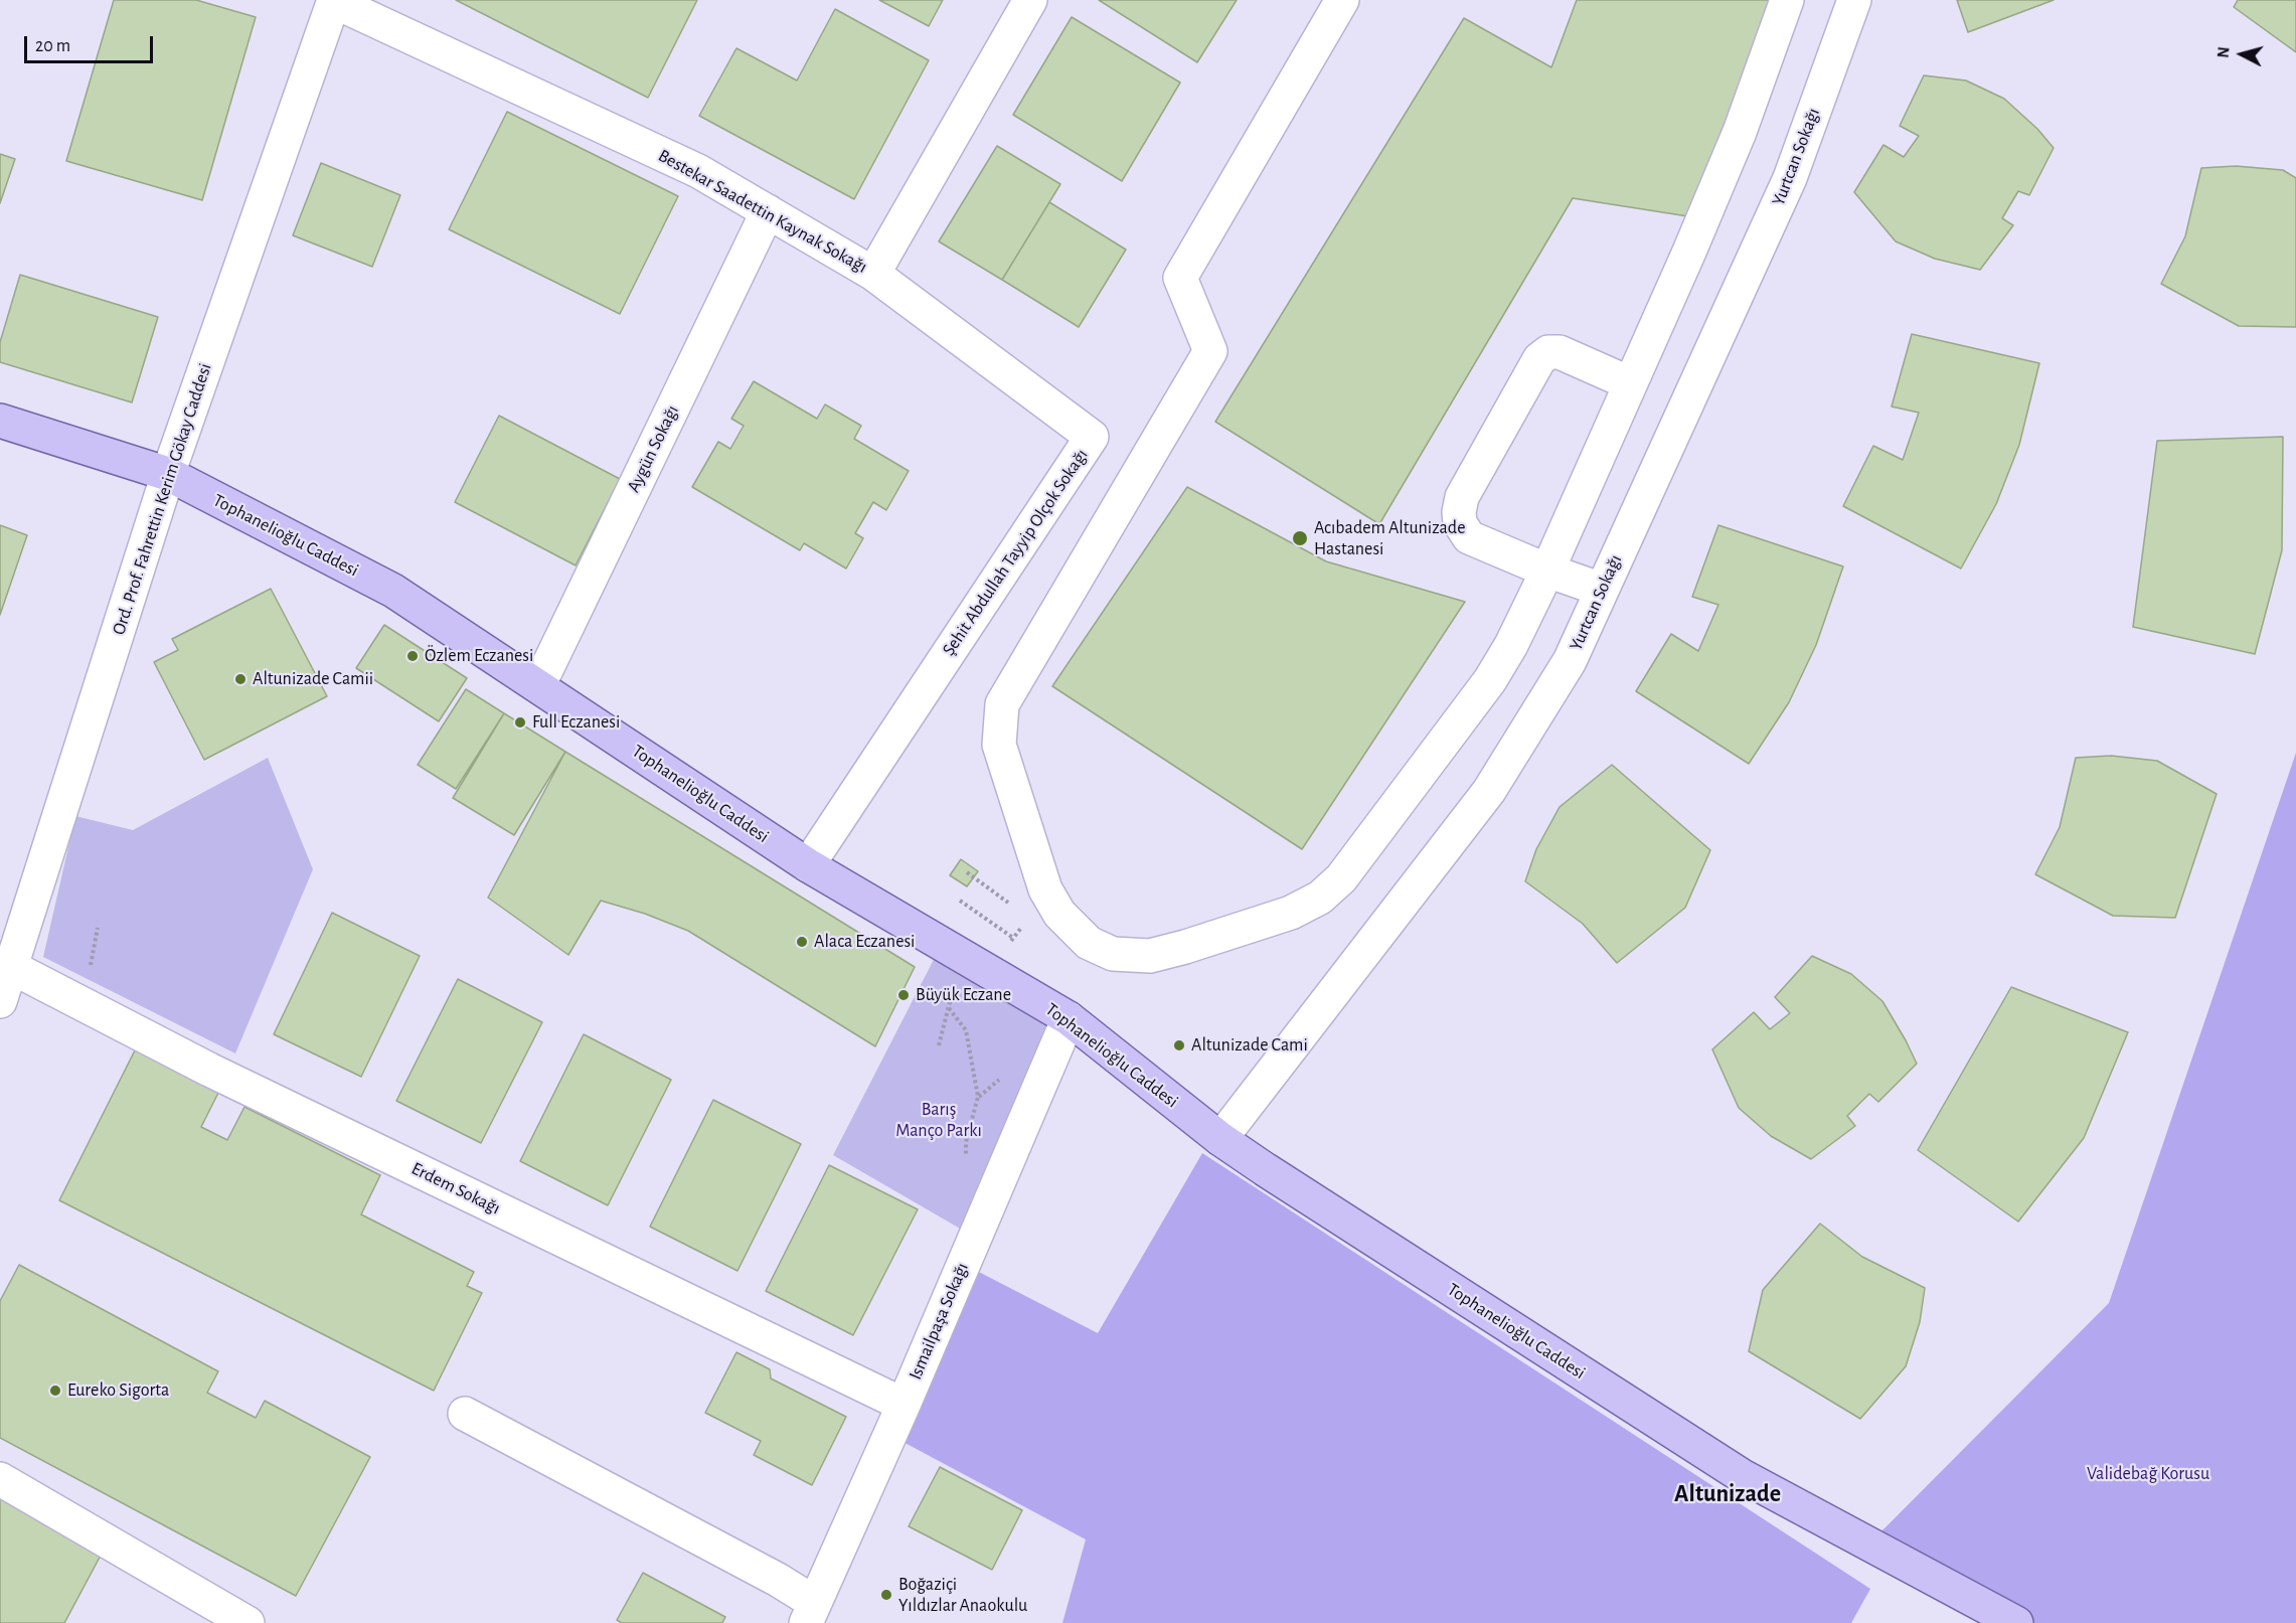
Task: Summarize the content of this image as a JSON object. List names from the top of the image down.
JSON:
{
  "streets": {
    "main road": ["Tophanelioğlu Caddesi"],
    "street": [
      "Yurtcan Sokağı",
      "Bestekar Saadettin Kaynak Sokağı",
      "Aygün Sokağı",
      "Ord. Prof. Fahrettin Kerim Gökay Caddesi",
      "Şehit Abdullah Tayyip Olçok Sokağı",
      "Erdem Sokağı",
      "Ismailpaşa Sokağı"
    ]
  },
  "crossings": [
    ["Yurtcan Sokağı", "Tophanelioğlu Caddesi"],
    ["Bestekar Saadettin Kaynak Sokağı", "Aygün Sokağı"],
    ["Bestekar Saadettin Kaynak Sokağı", "Ord. Prof. Fahrettin Kerim Gökay Caddesi"],
    ["Bestekar Saadettin Kaynak Sokağı", "Şehit Abdullah Tayyip Olçok Sokağı"],
    ["Aygün Sokağı", "Tophanelioğlu Caddesi"],
    ["Ord. Prof. Fahrettin Kerim Gökay Caddesi", "Tophanelioğlu Caddesi"],
    ["Ord. Prof. Fahrettin Kerim Gökay Caddesi", "Erdem Sokağı"],
    ["Tophanelioğlu Caddesi", "Şehit Abdullah Tayyip Olçok Sokağı"],
    ["Tophanelioğlu Caddesi", "Ismailpaşa Sokağı"],
    ["Erdem Sokağı", "Ismailpaşa Sokağı"]
  ],
  "districts": ["Altunizade"],
  "parks": ["Barış Manço Parkı", "Validebağ Korusu"],
  "places": [
    "Acıbadem Altunizade Hastanesi",
    "Özlem Eczanesi",
    "Altunizade Camii",
    "Full Eczanesi",
    "Alaca Eczanesi",
    "Büyük Eczane",
    "Altunizade Cami",
    "Eureko Sigorta",
    "Boğaziçi Yıldızlar Anaokulu"
  ],
  "scale_bar": "20 m",
  "north": "left"
}
